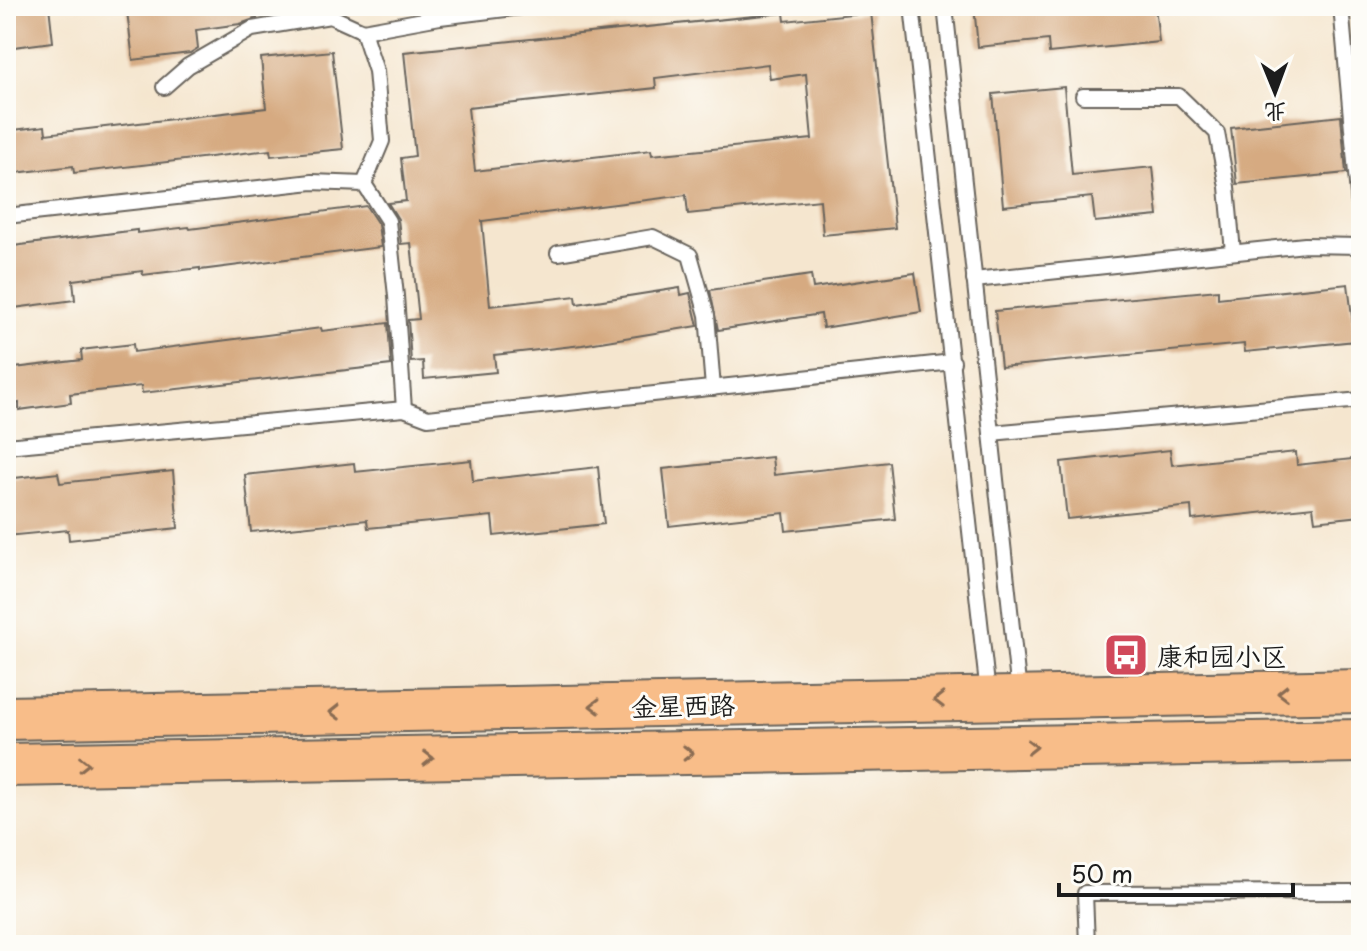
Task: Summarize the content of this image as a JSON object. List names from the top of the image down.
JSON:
{
  "streets": {
    "main road": ["金星西路"]
  },
  "places": {
    "bus stop": ["康和园小区"]
  },
  "scale_bar": "50 m",
  "north": "bottom"
}
